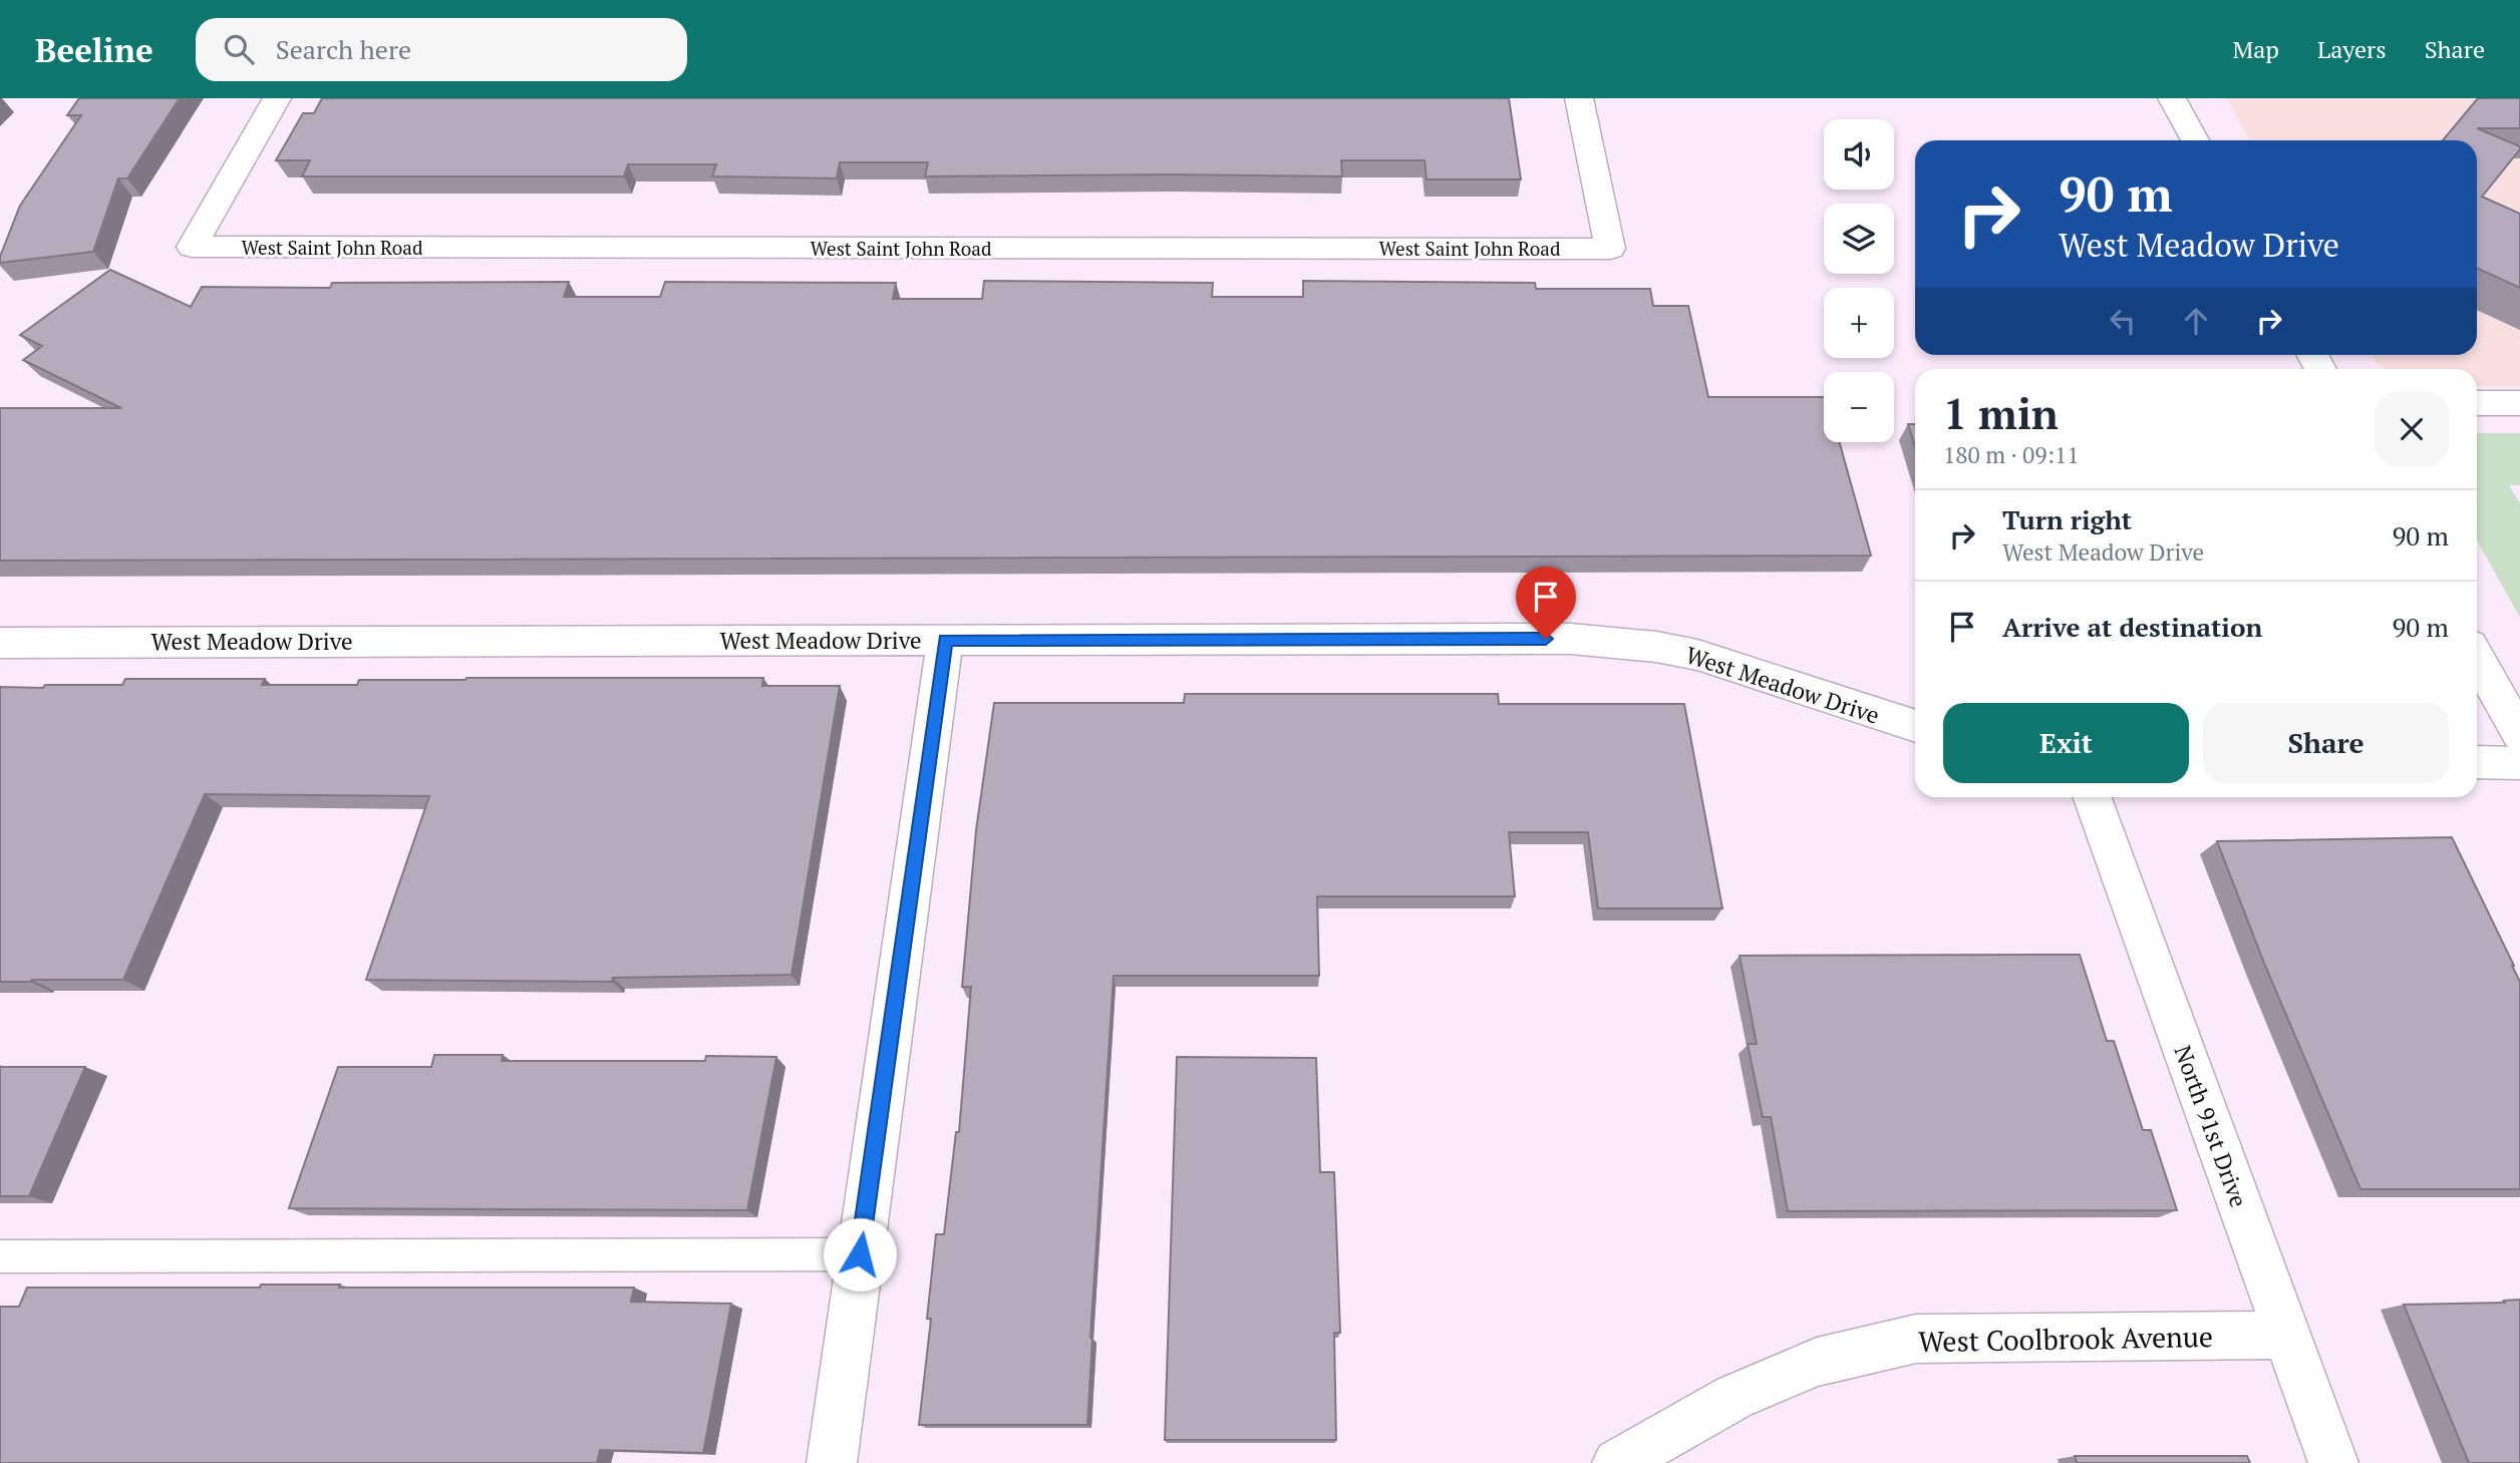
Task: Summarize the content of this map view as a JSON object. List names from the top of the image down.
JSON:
{
  "streets": {
    "street": [
      "West Saint John Road",
      "West Meadow Drive",
      "North 91st Drive",
      "West Coolbrook Avenue"
    ]
  },
  "crossings": [
    ["North 91st Drive", "West Coolbrook Avenue"]
  ],
  "page": {
    "header": "Beeline",
    "search": "Search here",
    "nav": ["Map", "Layers", "Share"],
    "map_buttons": ["+", "−"],
    "turn": ["90 m", "West Meadow Drive"],
    "heading": ["1 min", "180 m · 09:11"],
    "list": [
      {
        "name": "Turn right",
        "note": "West Meadow Drive",
        "value": "90 m"
      },
      {
        "name": "Arrive at destination",
        "value": "90 m"
      }
    ],
    "buttons": ["Exit", "Share"]
  }
}
